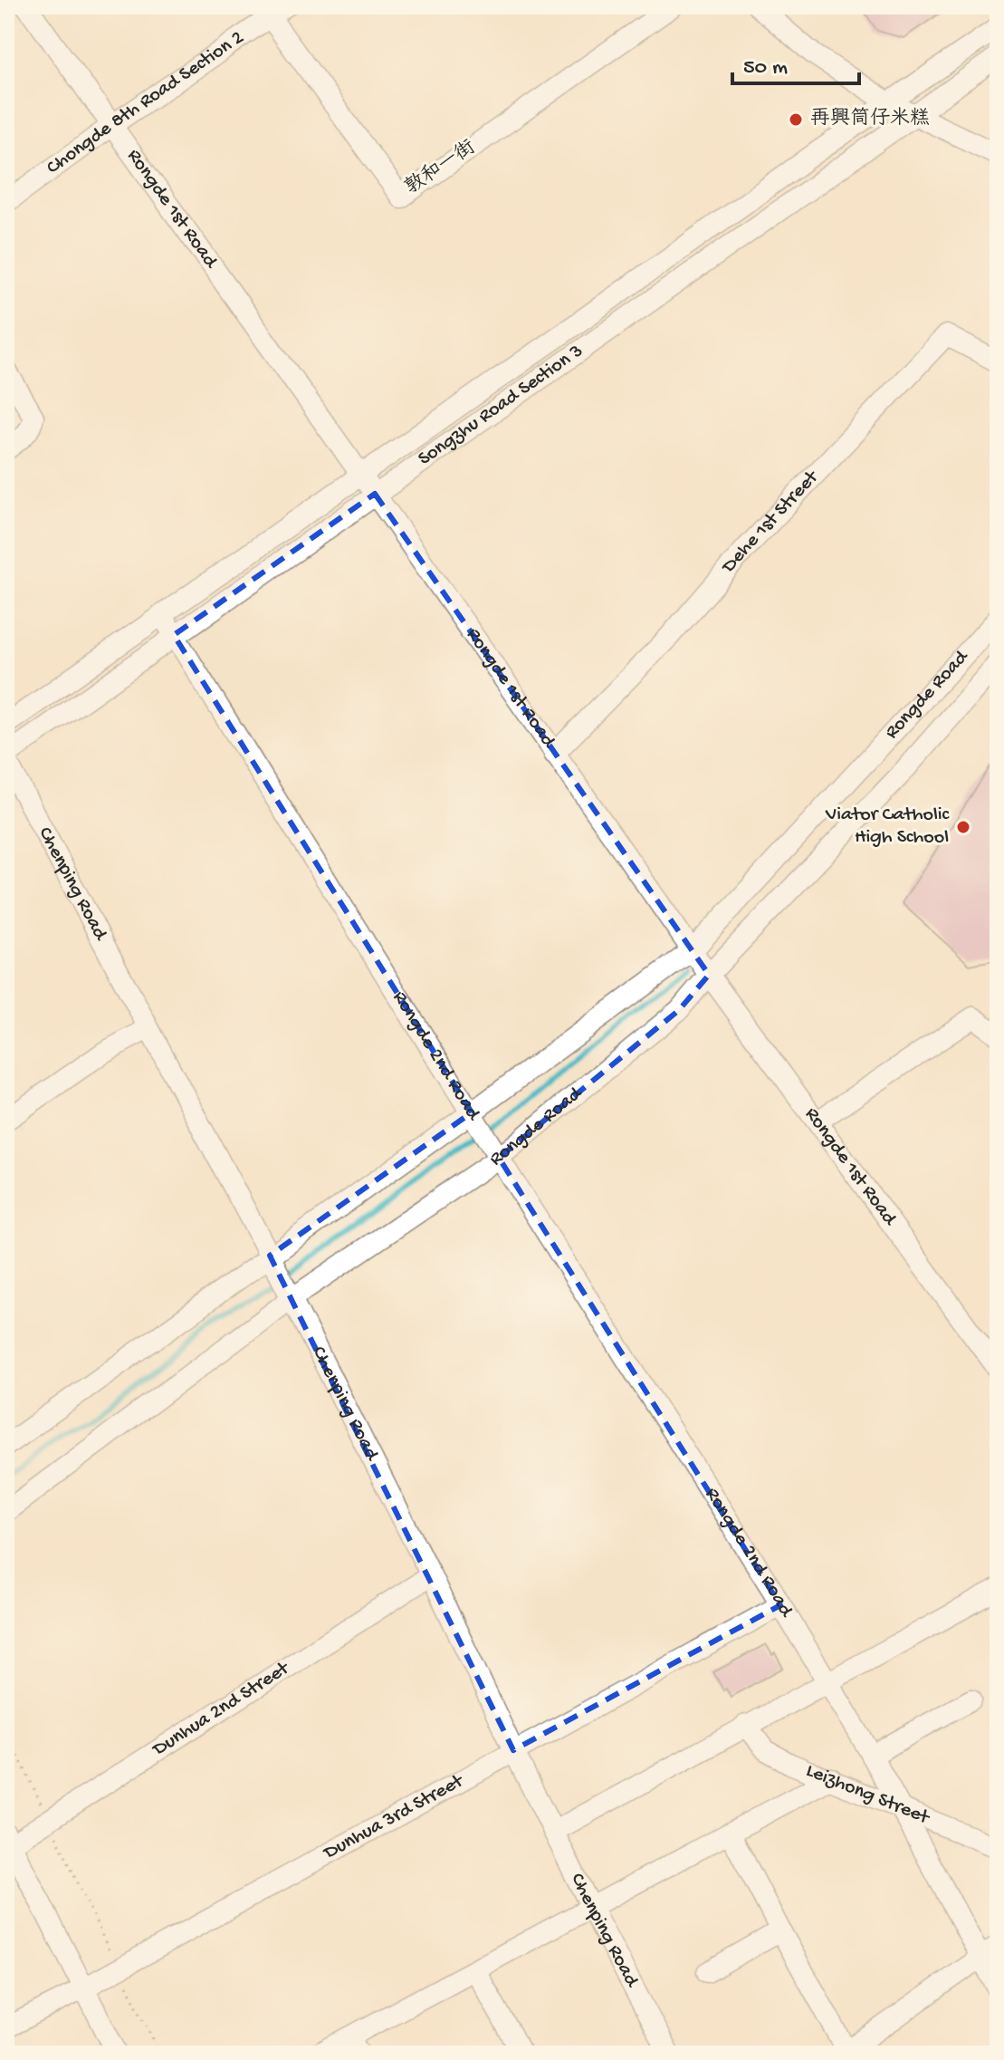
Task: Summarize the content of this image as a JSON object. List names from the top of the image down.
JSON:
{
  "streets": {
    "street": [
      "Chongde 8th Road Section 2",
      "敦和一街",
      "Rongde 1st Road",
      "Songzhu Road Section 3",
      "Dehe 1st Street",
      "Rongde Road",
      "Chenping Road",
      "Rongde 2nd Road",
      "Dunhua 2nd Street",
      "Leizhong Street",
      "Dunhua 3rd Street"
    ]
  },
  "crossings": [
    ["Chongde 8th Road Section 2", "敦和一街"],
    ["Chongde 8th Road Section 2", "Rongde 1st Road"],
    ["Rongde 1st Road", "Songzhu Road Section 3"],
    ["Rongde 1st Road", "Dehe 1st Street"],
    ["Rongde 1st Road", "Rongde Road"],
    ["Songzhu Road Section 3", "Chenping Road"],
    ["Songzhu Road Section 3", "Rongde 2nd Road"],
    ["Rongde Road", "Chenping Road"],
    ["Rongde Road", "Rongde 2nd Road"],
    ["Chenping Road", "Dunhua 2nd Street"],
    ["Chenping Road", "Dunhua 3rd Street"],
    ["Rongde 2nd Road", "Leizhong Street"],
    ["Rongde 2nd Road", "Dunhua 3rd Street"]
  ],
  "places": ["再興筒仔米糕", "Viator Catholic High School"],
  "scale_bar": "50 m"
}
